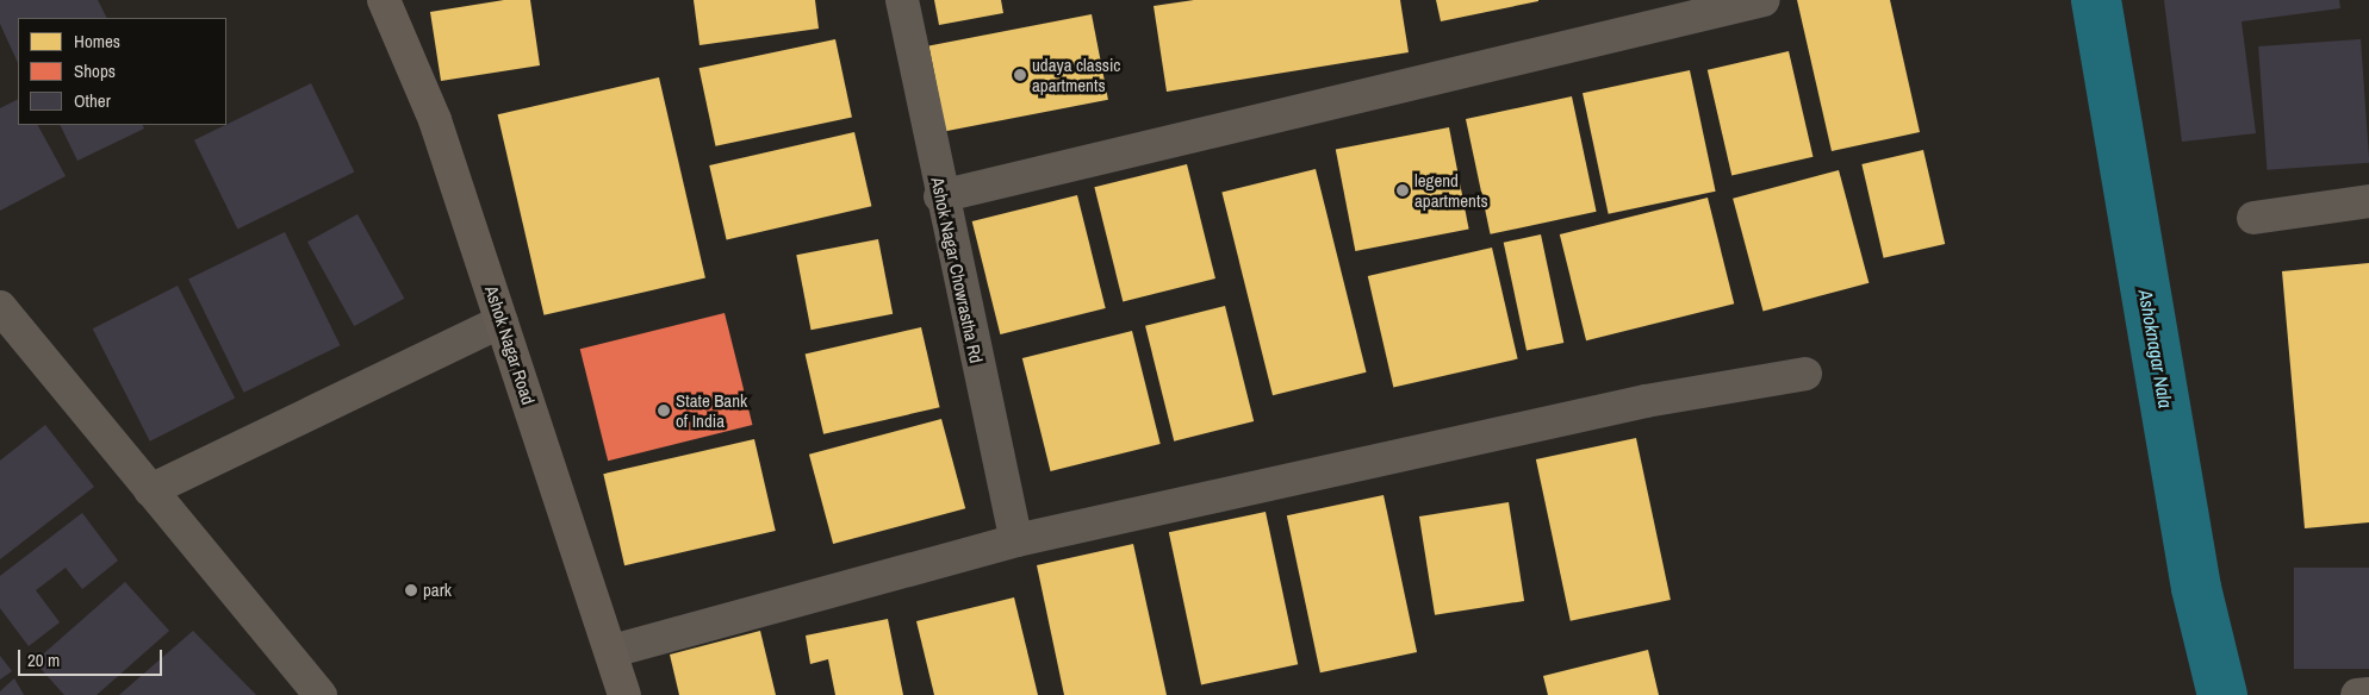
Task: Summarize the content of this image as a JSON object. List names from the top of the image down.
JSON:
{
  "streets": {
    "main road": ["Ashok Nagar Road"],
    "street": ["Ashok Nagar Chowrastha Rd"]
  },
  "water": ["Ashoknagar Nala"],
  "places": [
    "udaya classic apartments",
    "legend apartments",
    "State Bank of India",
    "park"
  ],
  "legend": ["Homes", "Shops", "Other"],
  "scale_bar": "20 m"
}
